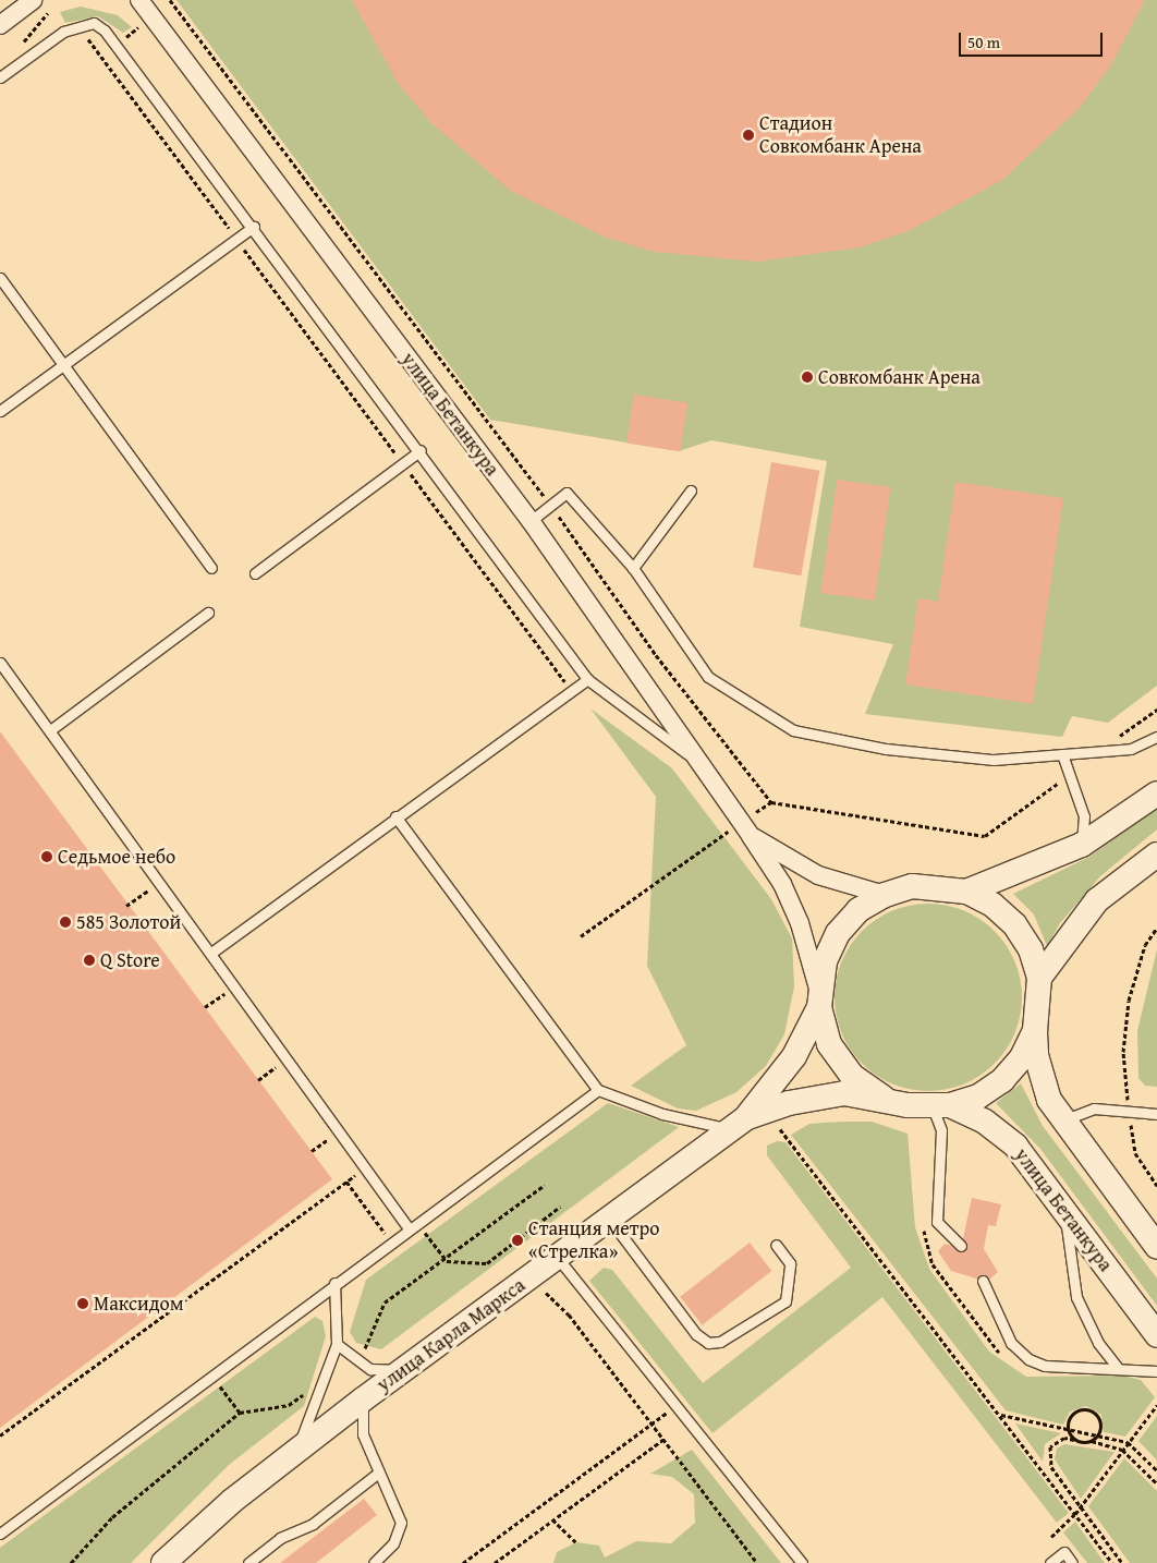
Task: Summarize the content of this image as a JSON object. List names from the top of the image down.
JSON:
{
  "streets": {
    "main road": ["улица Бетанкура", "улица Карла Маркса"]
  },
  "places": [
    "Стадион Совкомбанк Арена",
    "Совкомбанк Арена",
    "Седьмое небо",
    "585 Золотой",
    "Q Store",
    "Станция метро «Стрелка»",
    "Максидом"
  ],
  "scale_bar": "50 m"
}
